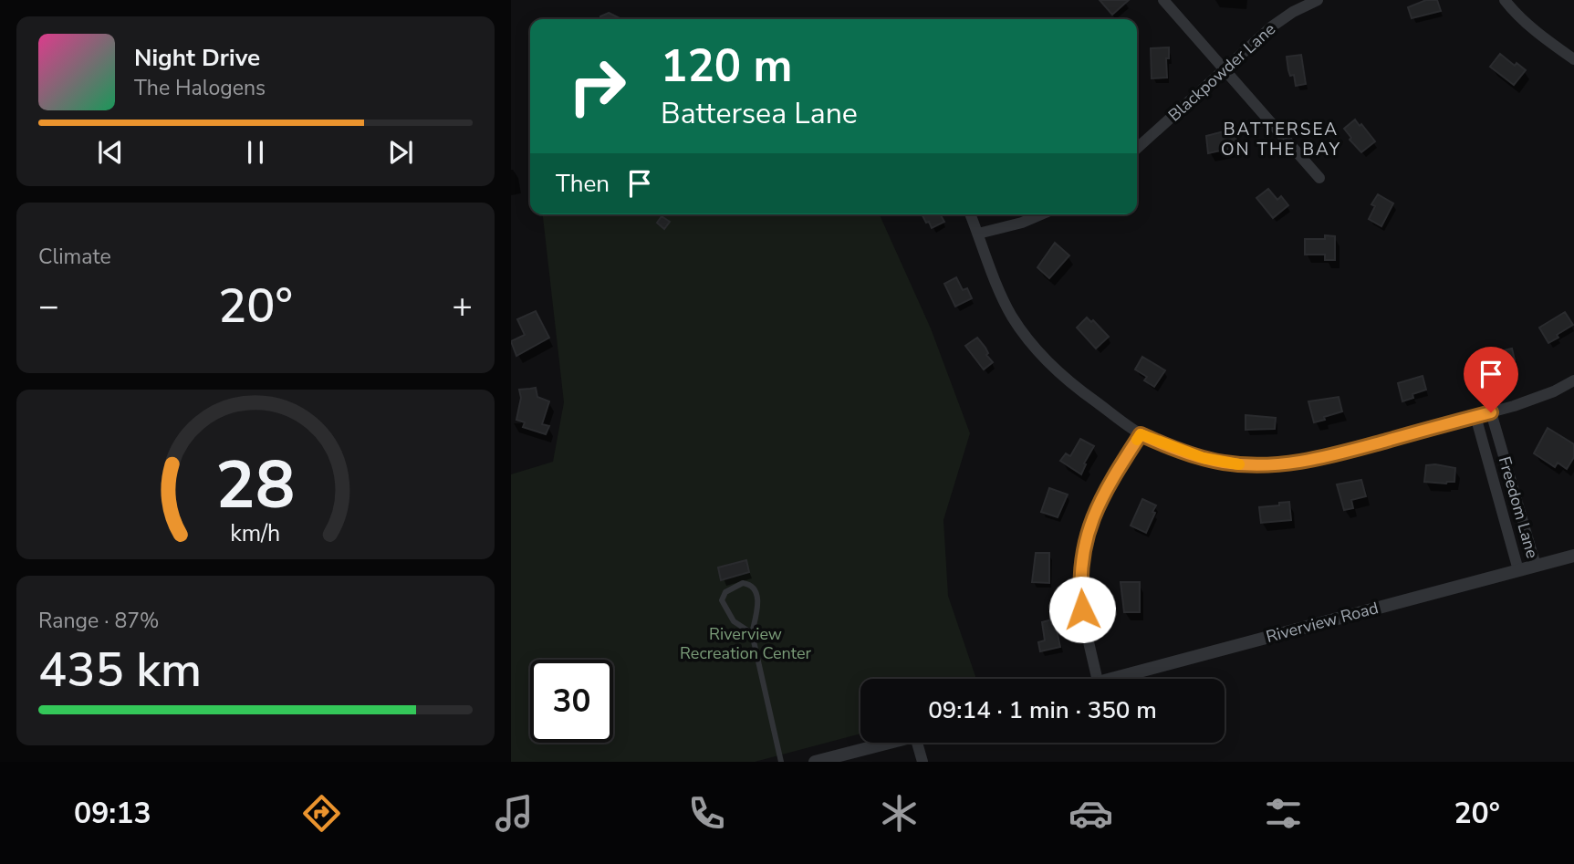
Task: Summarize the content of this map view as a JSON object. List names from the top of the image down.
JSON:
{
  "streets": {
    "street": ["Blackpowder Lane", "Freedom Lane", "Riverview Road"]
  },
  "crossings": [
    ["Freedom Lane", "Riverview Road"]
  ],
  "districts": ["BATTERSEA ON THE BAY"],
  "parks": ["Riverview Recreation Center"],
  "page": {
    "turn": ["120 m", "Battersea Lane"],
    "song": ["Night Drive", "The Halogens"],
    "then": "Then",
    "tile": [
      "Climate",
      ["Range · 87%", "435 km"]
    ],
    "heat": ["−", "20°", "+"],
    "limit": "30",
    "trip": "09:14 · 1 min · 350 m",
    "tabs": ["09:13", "20°"],
    "gauge": ["28", "km/h"]
  }
}
